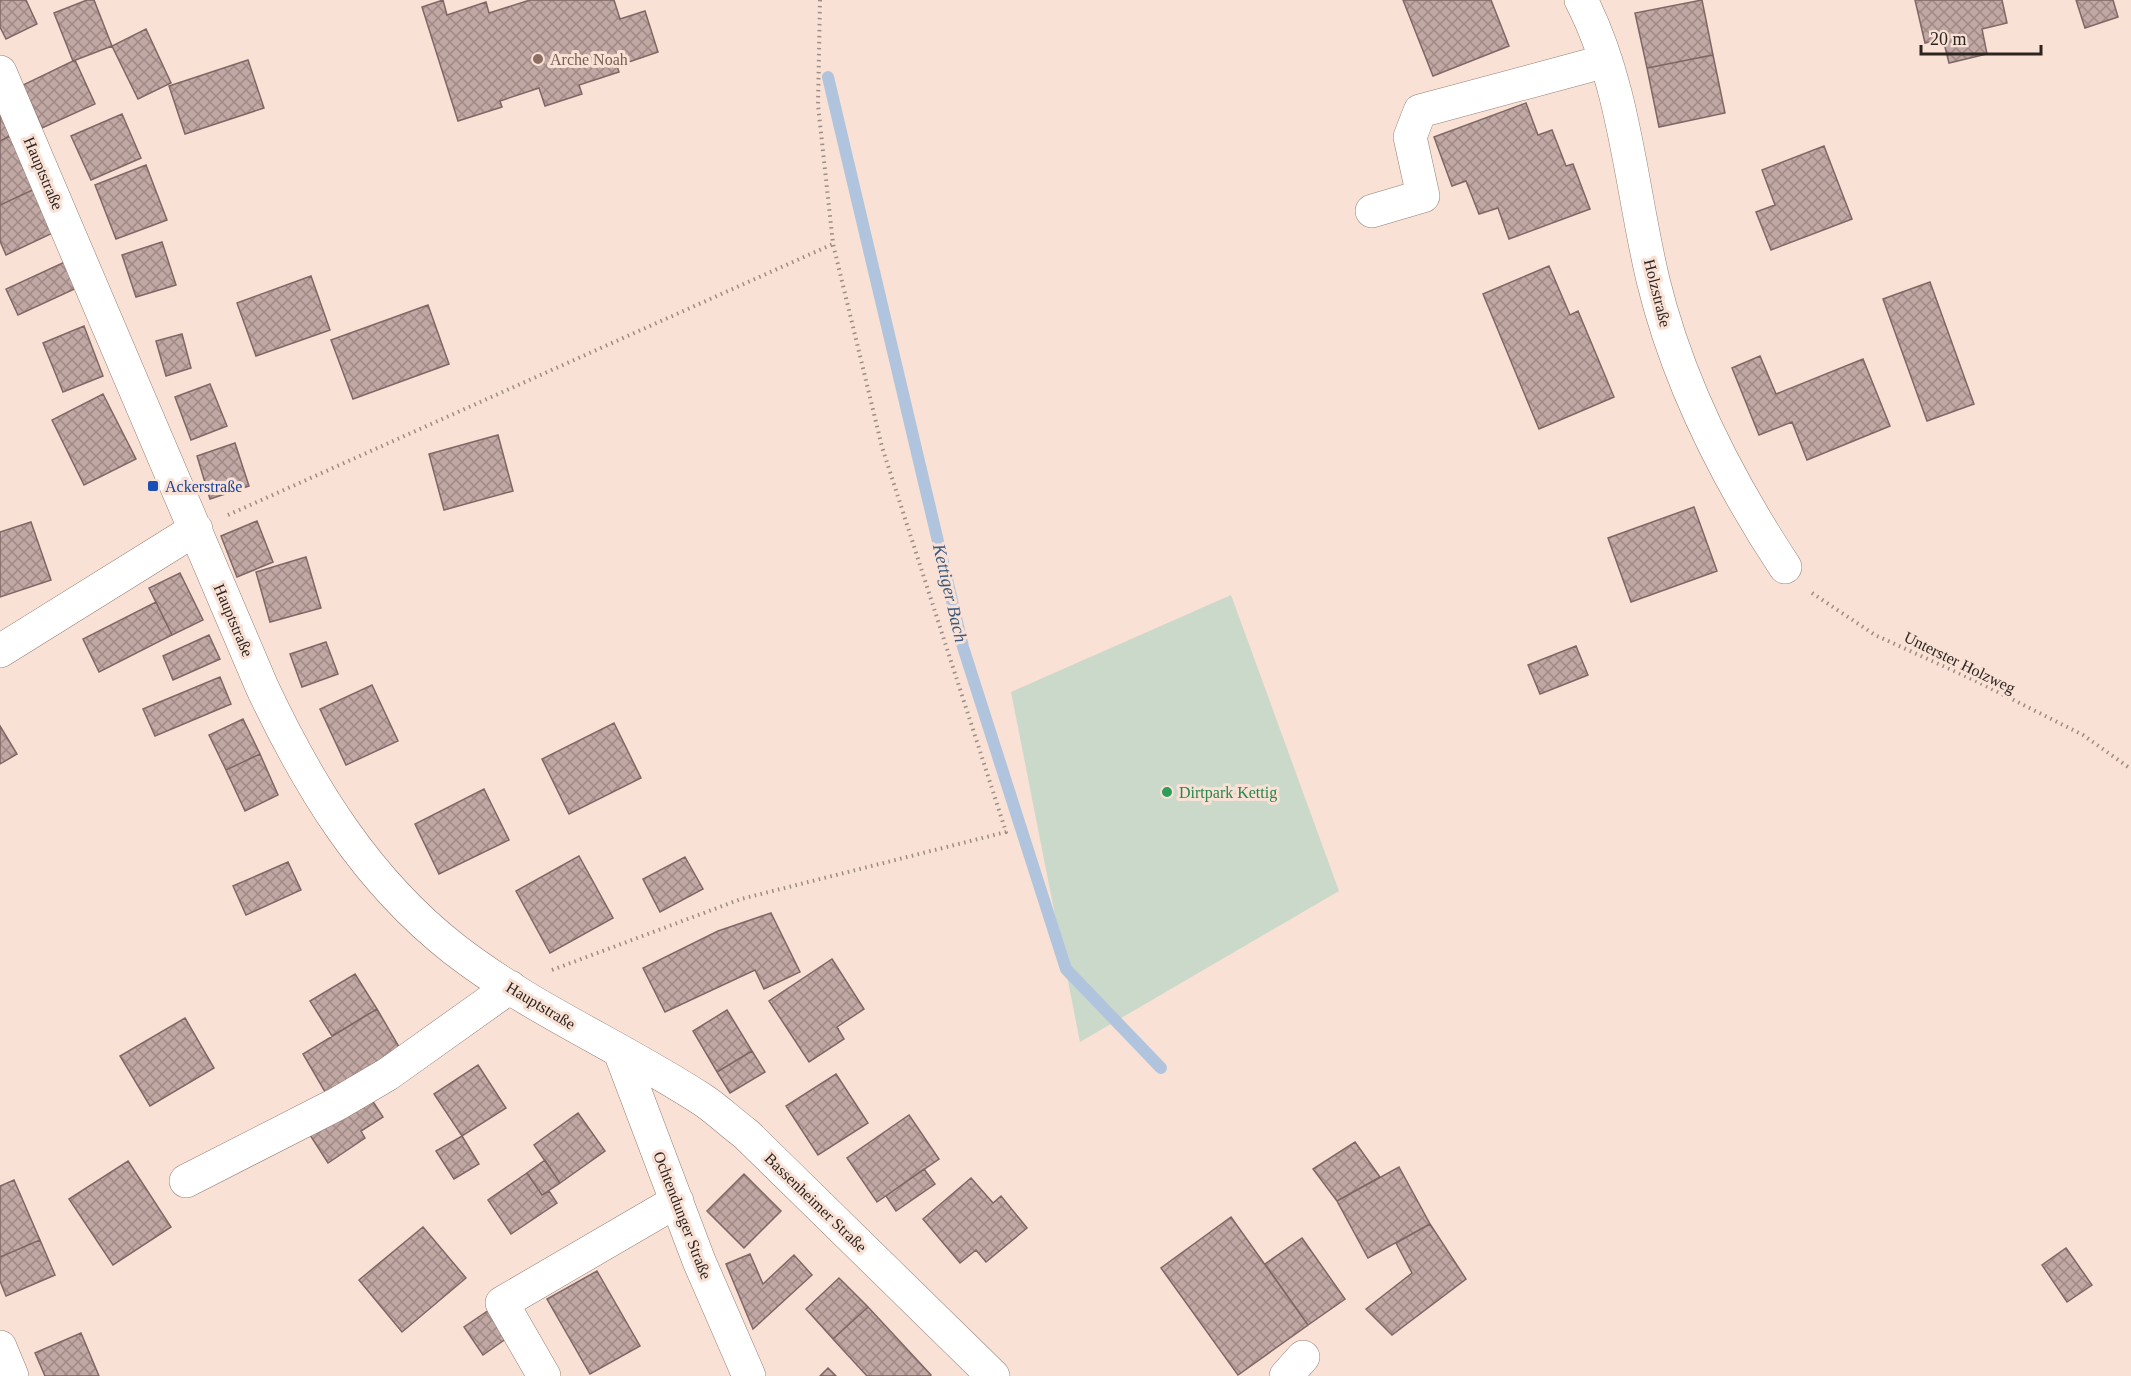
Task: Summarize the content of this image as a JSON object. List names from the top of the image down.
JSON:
{
  "streets": {
    "street": [
      "Hauptstraße",
      "Holzstraße",
      "Bassenheimer Straße",
      "Ochtendunger Straße"
    ],
    "path": ["Unterster Holzweg"]
  },
  "crossings": [
    ["Hauptstraße", "Bassenheimer Straße"],
    ["Hauptstraße", "Ochtendunger Straße"],
    ["Holzstraße", "Unterster Holzweg"],
    ["Bassenheimer Straße", "Ochtendunger Straße"]
  ],
  "water": ["Kettiger Bach"],
  "places": {
    "other": ["Arche Noah", "Dirtpark Kettig"],
    "transit": ["Ackerstraße"]
  },
  "scale_bar": "20 m"
}
